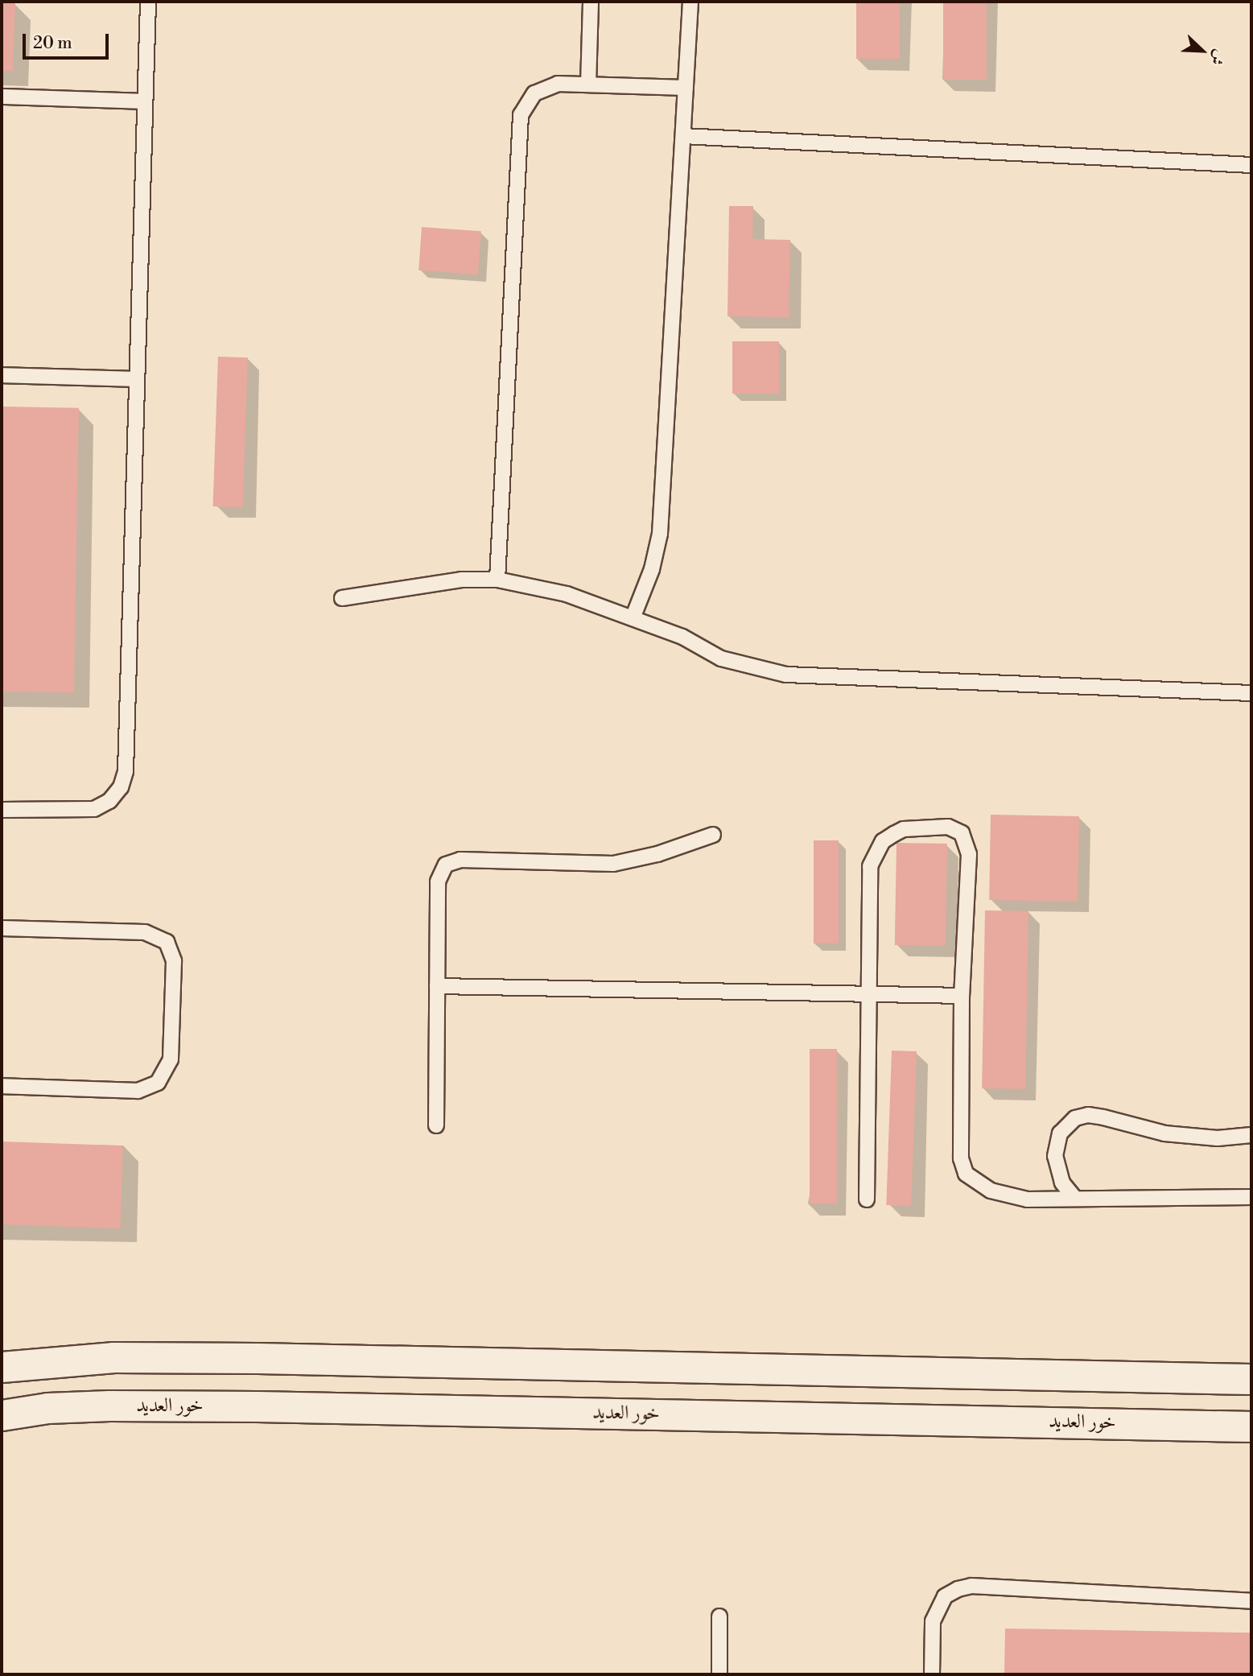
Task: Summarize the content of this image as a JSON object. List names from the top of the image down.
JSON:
{
  "streets": {
    "street": ["خور العديد"]
  },
  "scale_bar": "20 m",
  "north": "bottom right"
}
